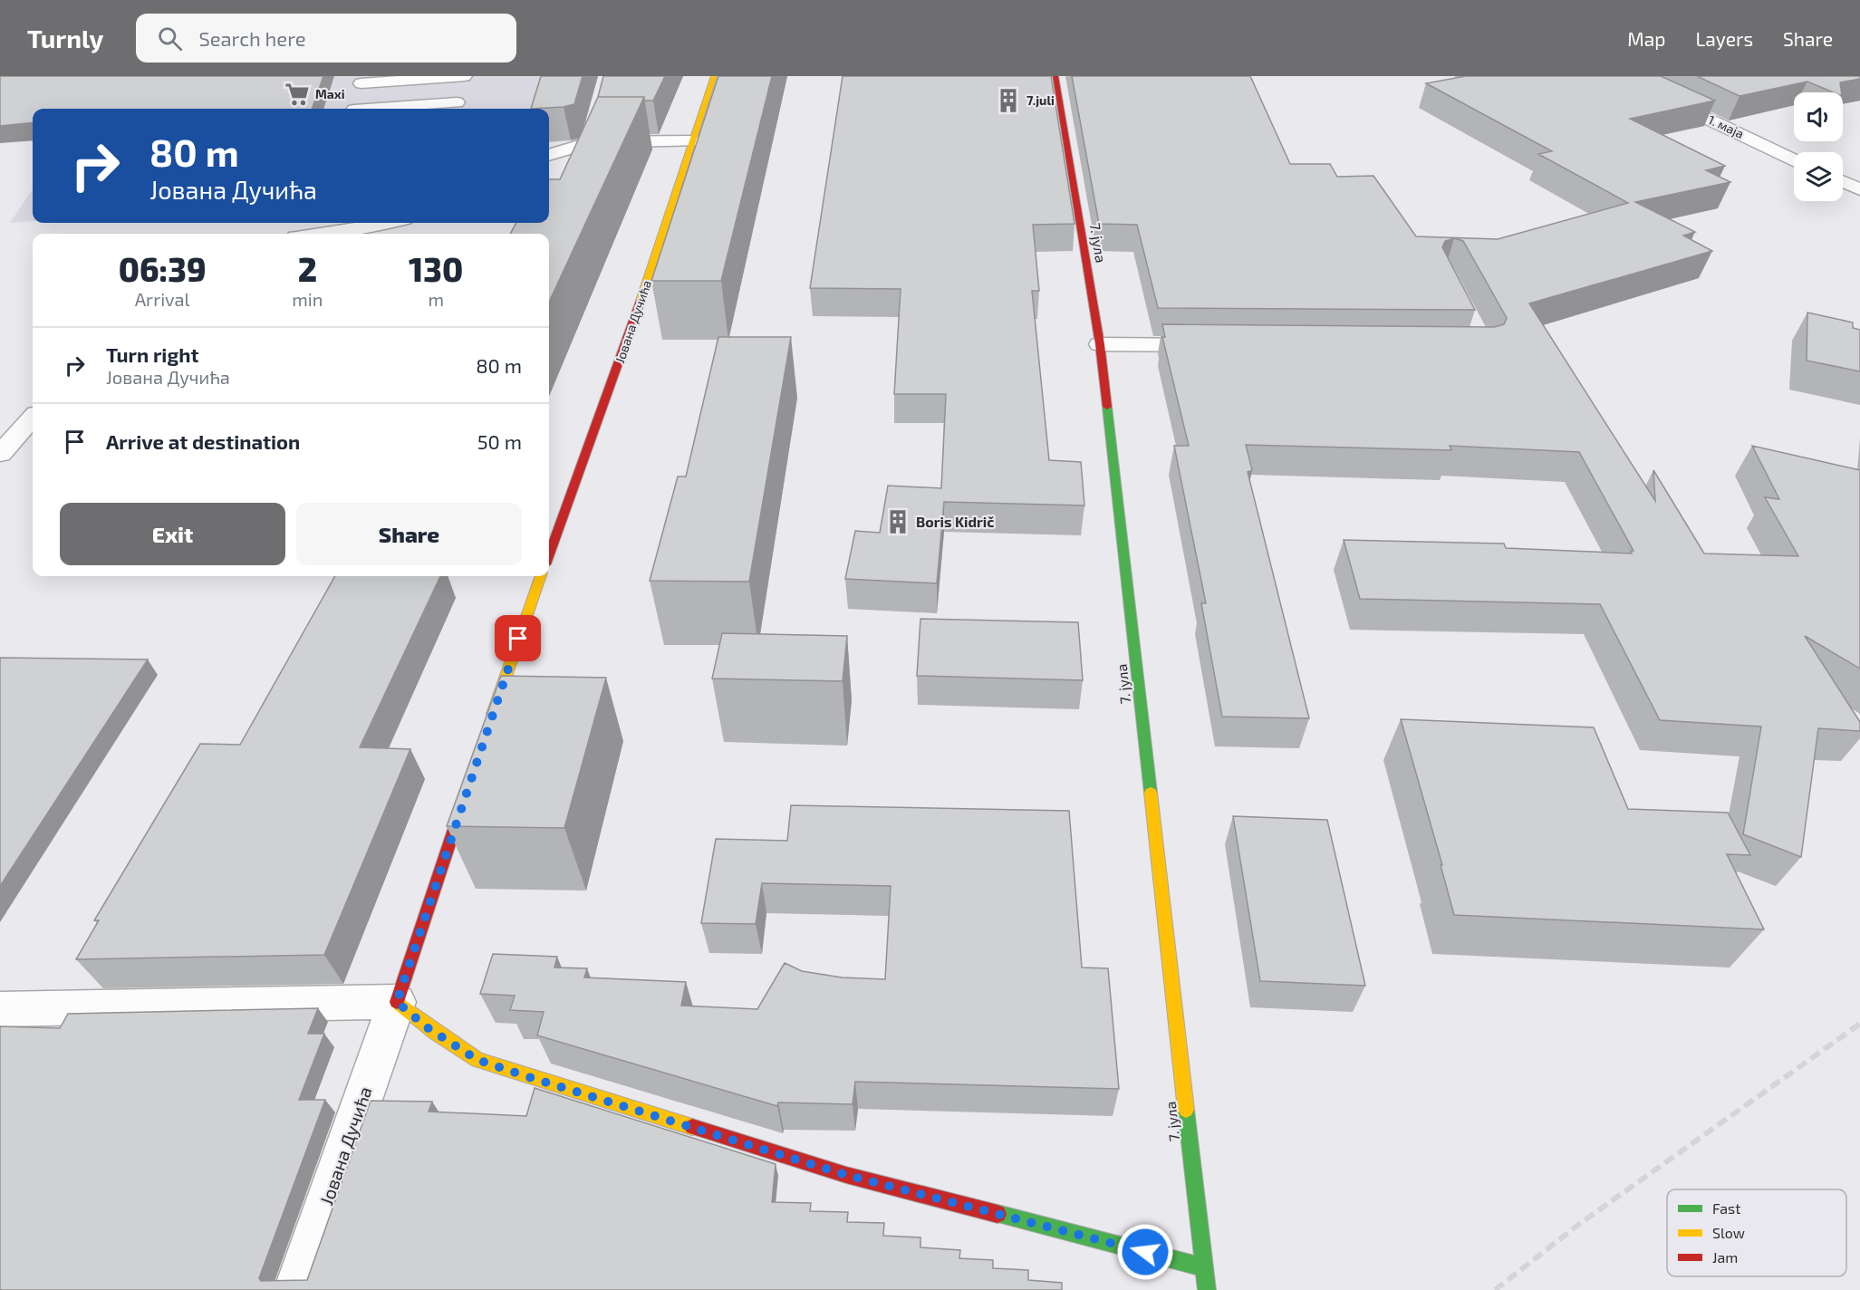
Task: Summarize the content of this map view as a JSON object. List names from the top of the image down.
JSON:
{
  "streets": {
    "street": ["1. маја", "7. јула", "Јована Дучића"]
  },
  "places": {
    "supermarket": ["Maxi"],
    "building": ["7.juli", "Boris Kidrič"]
  },
  "legend": ["Fast", "Slow", "Jam"],
  "page": {
    "header": "Turnly",
    "search": "Search here",
    "nav": ["Map", "Layers", "Share"],
    "turn": ["80 m", "Јована Дучића"],
    "eta": [
      "06:39",
      "Arrival",
      "2",
      "min",
      "130",
      "m"
    ],
    "list": [
      {
        "name": "Turn right",
        "note": "Јована Дучића",
        "value": "80 m"
      },
      {
        "name": "Arrive at destination",
        "value": "50 m"
      }
    ],
    "buttons": ["Exit", "Share"]
  }
}
